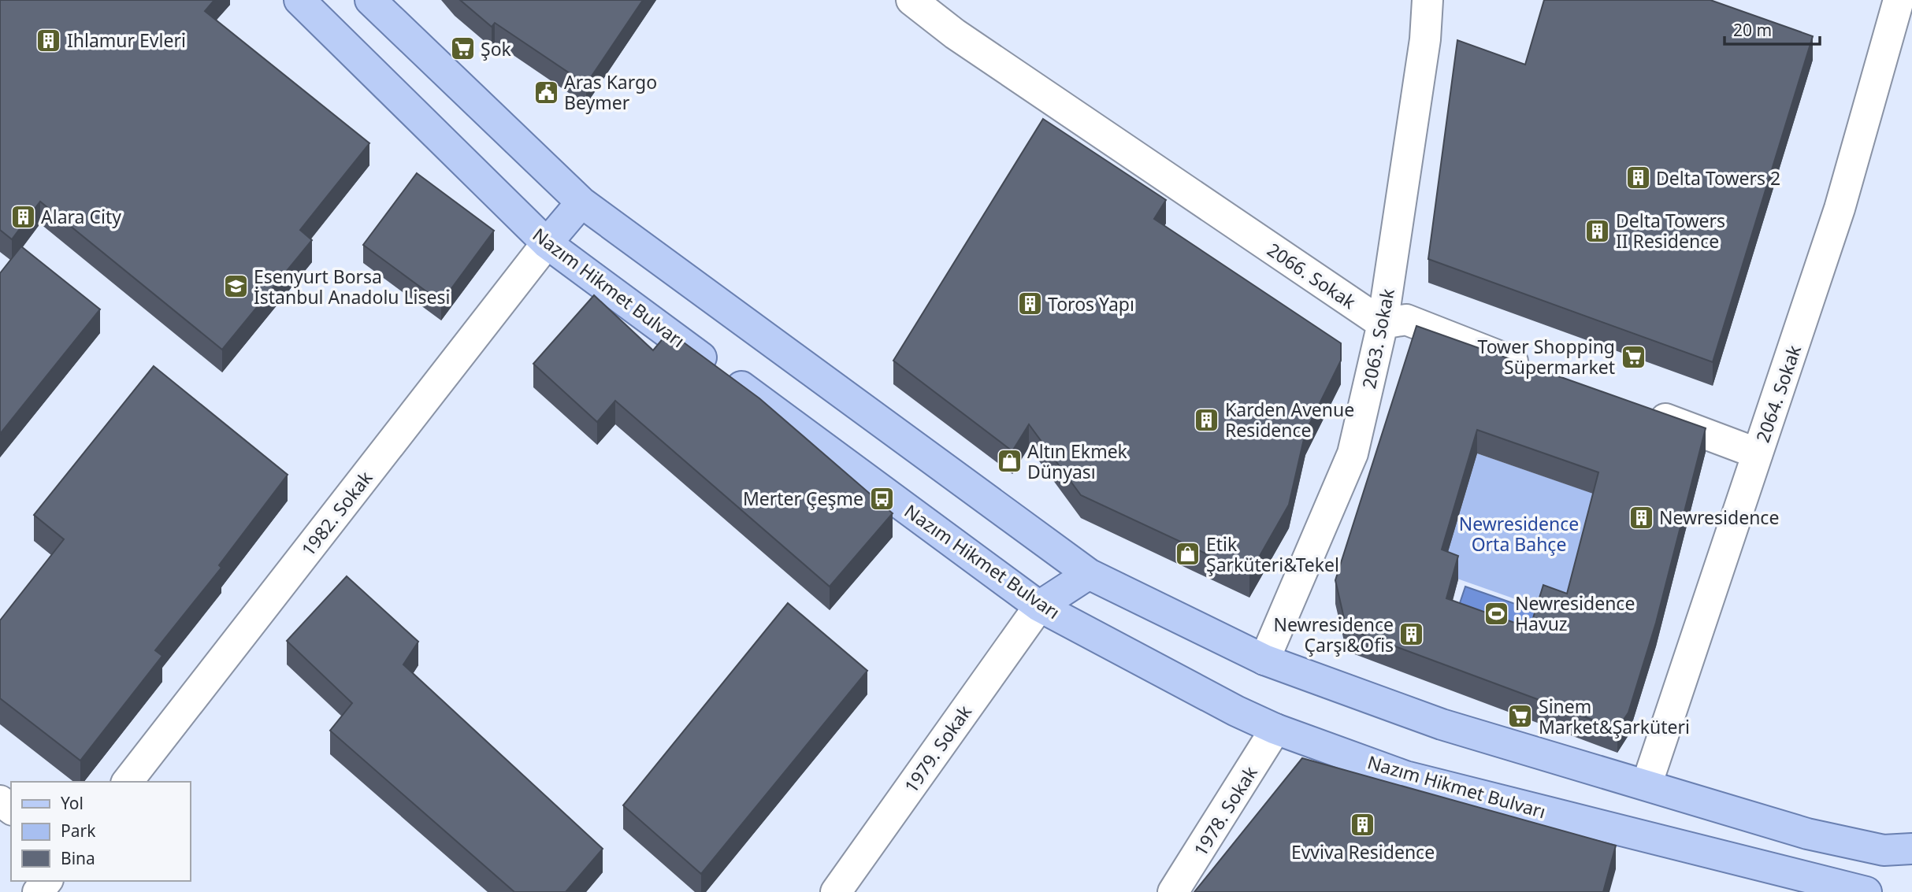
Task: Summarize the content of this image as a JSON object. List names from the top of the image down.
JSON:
{
  "streets": {
    "main road": ["Nazım Hikmet Bulvarı"],
    "street": [
      "2066. Sokak",
      "2063. Sokak",
      "2064. Sokak",
      "1982. Sokak",
      "1979. Sokak",
      "1978. Sokak"
    ]
  },
  "crossings": [
    ["2066. Sokak", "2063. Sokak"],
    ["Nazım Hikmet Bulvarı", "1982. Sokak"],
    ["Nazım Hikmet Bulvarı", "1979. Sokak"],
    ["Nazım Hikmet Bulvarı", "1978. Sokak"]
  ],
  "parks": ["Newresidence Orta Bahçe"],
  "places": {
    "building": [
      "Ihlamur Evleri",
      "Delta Towers 2",
      "Alara City",
      "Delta Towers II Residence",
      "Toros Yapı",
      "Karden Avenue Residence",
      "Newresidence",
      "Newresidence Çarşı&Ofis",
      "Evviva Residence"
    ],
    "supermarket": ["Şok", "Tower Shopping Süpermarket", "Sinem Market&Şarküteri"],
    "public building": ["Aras Kargo Beymer"],
    "school or university": ["Esenyurt Borsa İstanbul Anadolu Lisesi"],
    "shop": ["Altın Ekmek Dünyası", "Etik Şarküteri&Tekel"],
    "bus stop": ["Merter Çeşme"],
    "sports": ["Newresidence Havuz"]
  },
  "legend": ["Yol", "Park", "Bina"],
  "scale_bar": "20 m"
}
